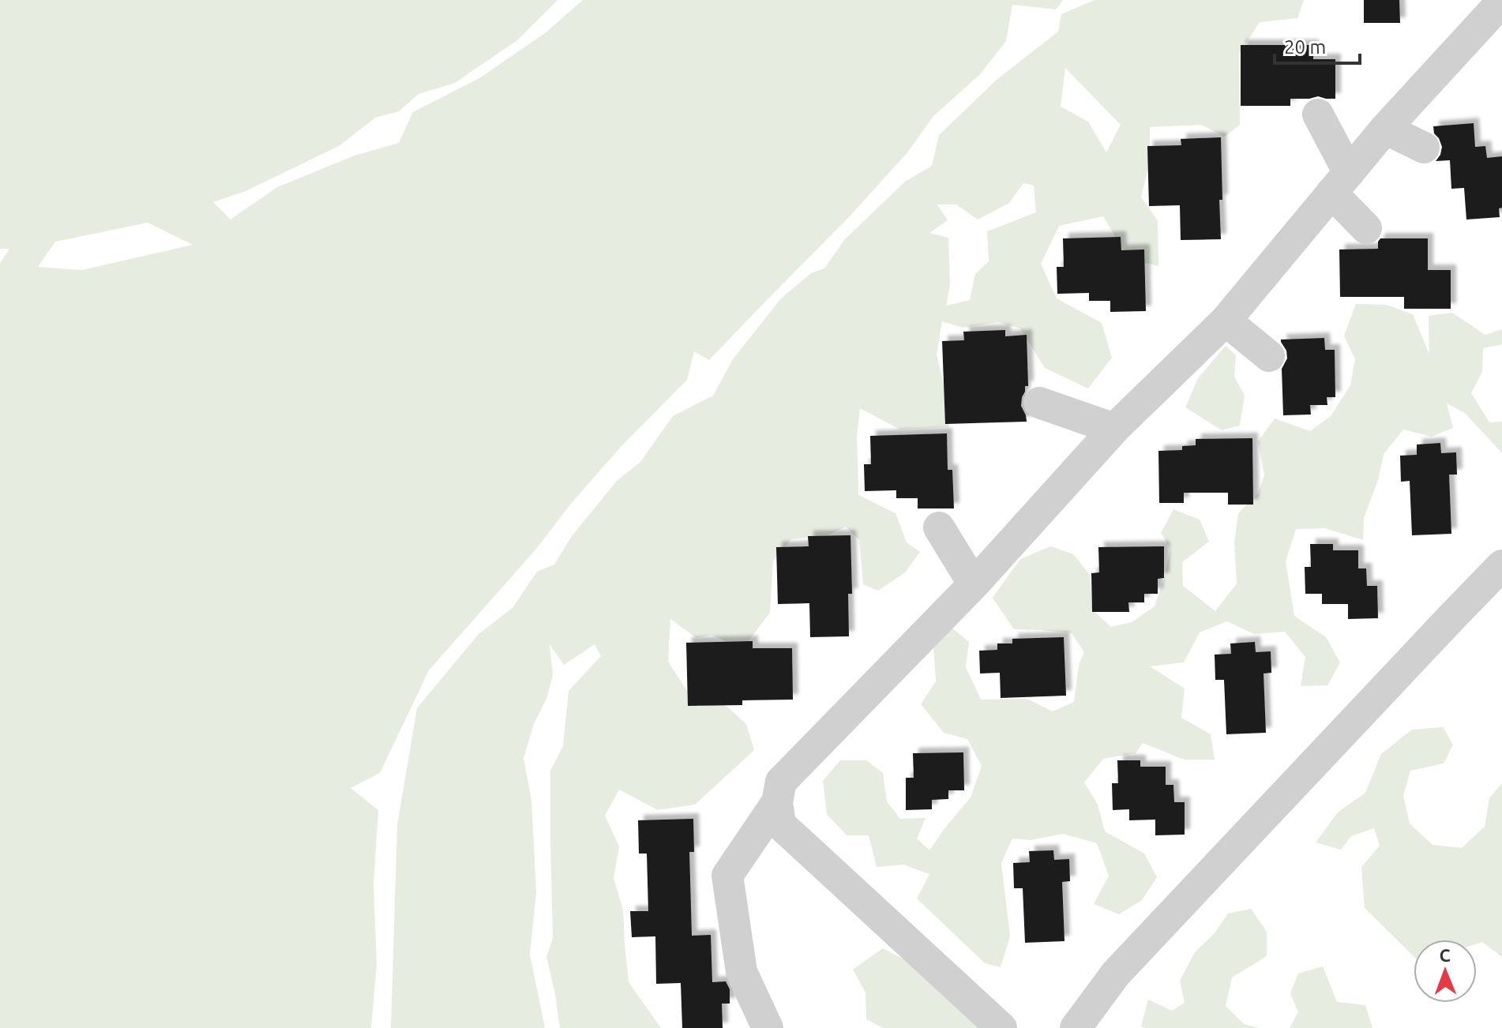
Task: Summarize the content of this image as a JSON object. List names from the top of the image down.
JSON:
{
  "scale_bar": "20 m",
  "north": "top"
}
